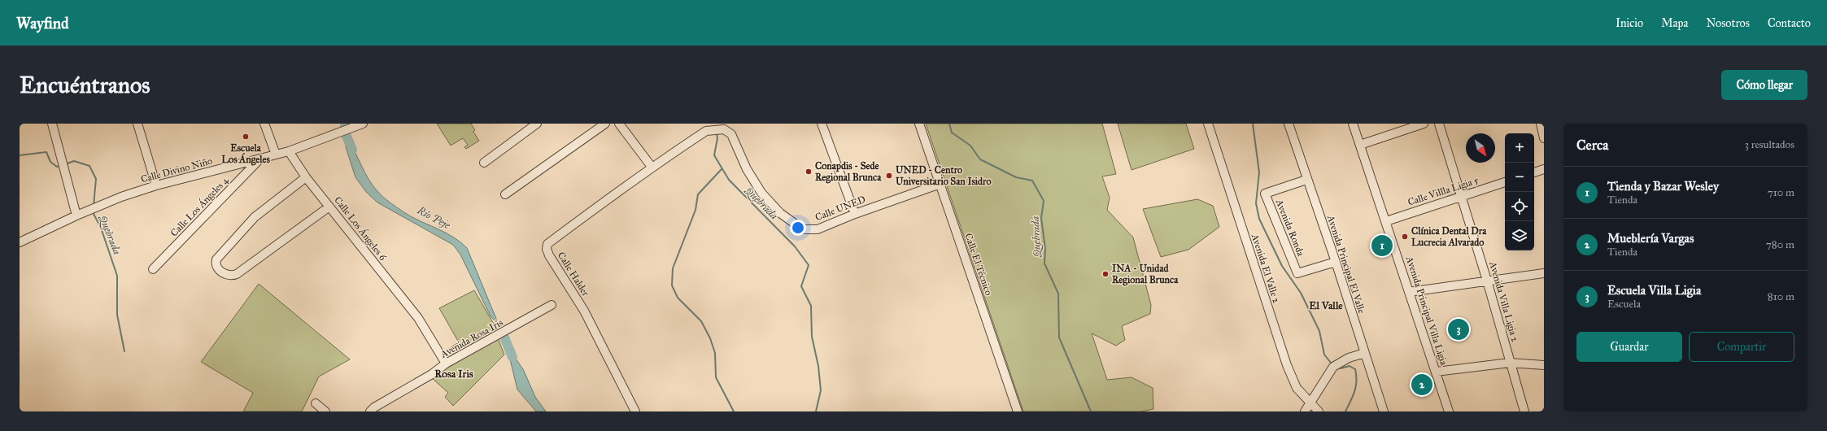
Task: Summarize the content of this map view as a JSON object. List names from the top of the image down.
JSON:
{
  "streets": {
    "street": [
      "Calle Divino Niño",
      "Calle Villla Ligia 5",
      "Calle Los Ángeles 4",
      "Calle UNED",
      "Avenida Ronda",
      "Calle Los Ángeles 6",
      "Calle El Técnico",
      "Avenida Principal El Valle",
      "Avenida El Valle 2",
      "Calle Halder",
      "Avenida Villa Ligia 2",
      "Avenida Principal Villa Ligia",
      "Avenida Rosa Iris"
    ]
  },
  "crossings": [
    ["Calle Divino Niño", "Calle Los Ángeles 4"],
    ["Calle Divino Niño", "Calle Los Ángeles 6"],
    ["Calle Villla Ligia 5", "Avenida Villa Ligia 2"],
    ["Calle Villla Ligia 5", "Avenida Principal Villa Ligia"],
    ["Calle UNED", "Calle El Técnico"],
    ["Calle UNED", "Calle Halder"],
    ["Avenida Ronda", "Avenida Principal El Valle"],
    ["Calle Los Ángeles 6", "Avenida Rosa Iris"]
  ],
  "districts": ["El Valle", "Rosa Iris"],
  "water": ["Quebrada", "Río Peje"],
  "places": [
    "Escuela Los Ángeles",
    "Conapdis - Sede Regional Brunca",
    "UNED - Centro Universitario San Isidro",
    "Clínica Dental Dra Lucrecia Alvarado",
    "INA - Unidad Regional Brunca"
  ],
  "north": "bottom right",
  "page": {
    "header": "Wayfind",
    "nav": [
      "Inicio",
      "Mapa",
      "Nosotros",
      "Contacto"
    ],
    "buttons": [
      "Cómo llegar",
      ["Guardar", "Compartir"]
    ],
    "title": "Encuéntranos",
    "heading": ["Cerca", "3 resultados"],
    "map_buttons": ["+", "−"],
    "list": [
      {
        "mark": "1",
        "name": "Tienda y Bazar Wesley",
        "note": "Tienda",
        "value": "710 m"
      },
      {
        "mark": "2",
        "name": "Mueblería Vargas",
        "note": "Tienda",
        "value": "780 m"
      },
      {
        "mark": "3",
        "name": "Escuela Villa Ligia",
        "note": "Escuela",
        "value": "810 m"
      }
    ],
    "pins": ["1", "3", "2"]
  }
}
